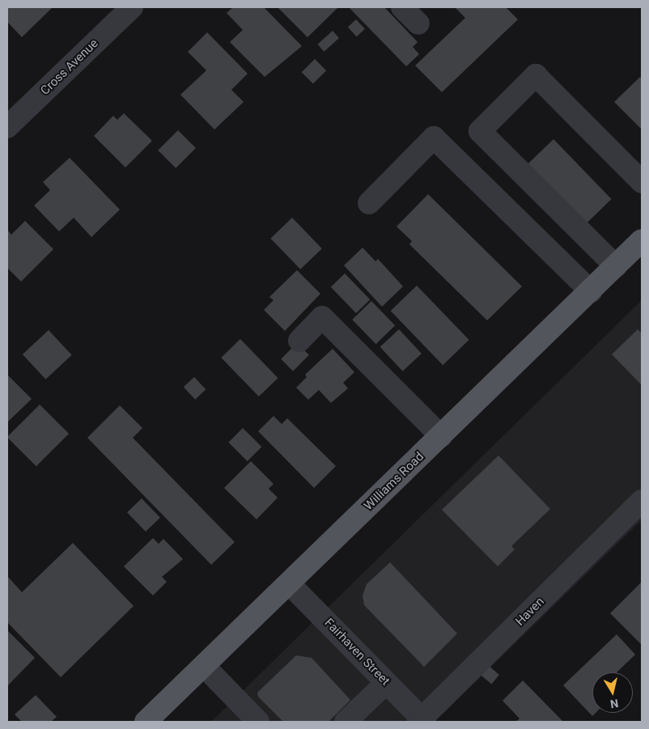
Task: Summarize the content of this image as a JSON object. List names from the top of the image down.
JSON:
{
  "streets": {
    "main road": ["Williams Road"],
    "street": ["Cross Avenue", "Haven", "Fairhaven Street"]
  },
  "crossings": [
    ["Williams Road", "Fairhaven Street"],
    ["Haven", "Fairhaven Street"]
  ],
  "north": "bottom"
}
